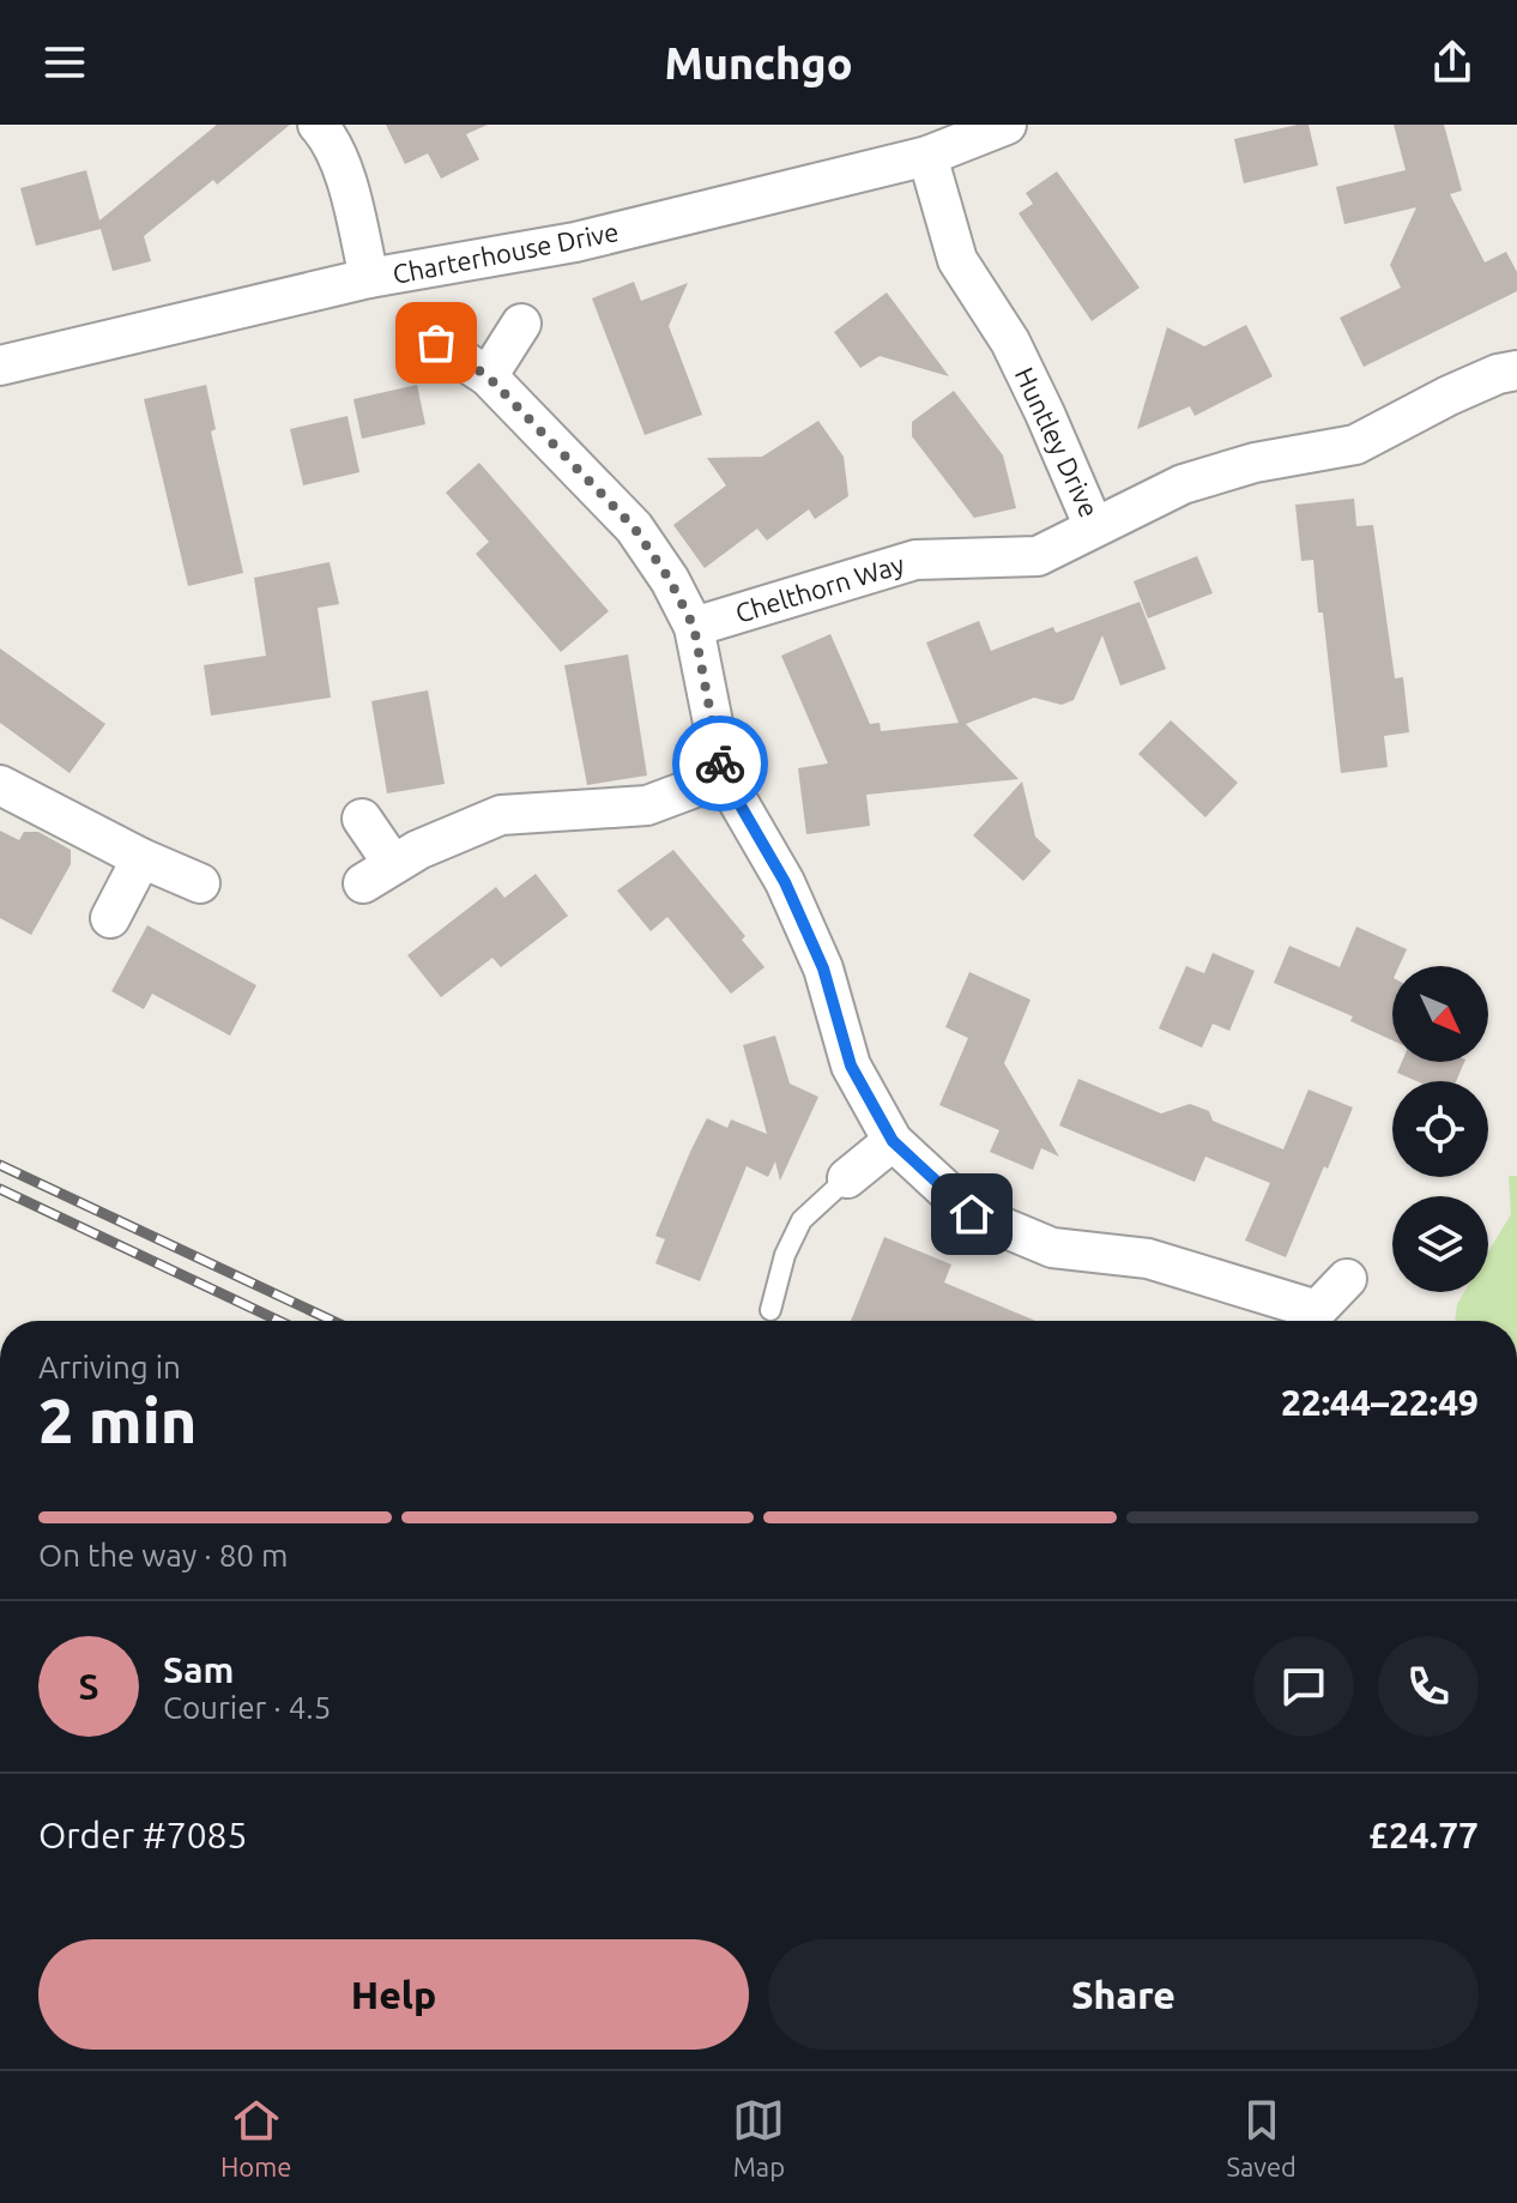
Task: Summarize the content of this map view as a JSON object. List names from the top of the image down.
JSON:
{
  "streets": {
    "street": ["Charterhouse Drive", "Huntley Drive", "Chelthorn Way"]
  },
  "crossings": [
    ["Charterhouse Drive", "Huntley Drive"],
    ["Huntley Drive", "Chelthorn Way"]
  ],
  "north": "bottom right",
  "page": {
    "header": "Munchgo",
    "heading": ["2 min", "Arriving in", "22:44–22:49"],
    "panel": [
      "Sam",
      "Courier · 4.5",
      "Order #7085",
      "£24.77"
    ],
    "bar": "On the way · 80 m",
    "round": "S",
    "buttons": ["Help", "Share"],
    "tabs": ["Home", "Map", "Saved"]
  }
}
